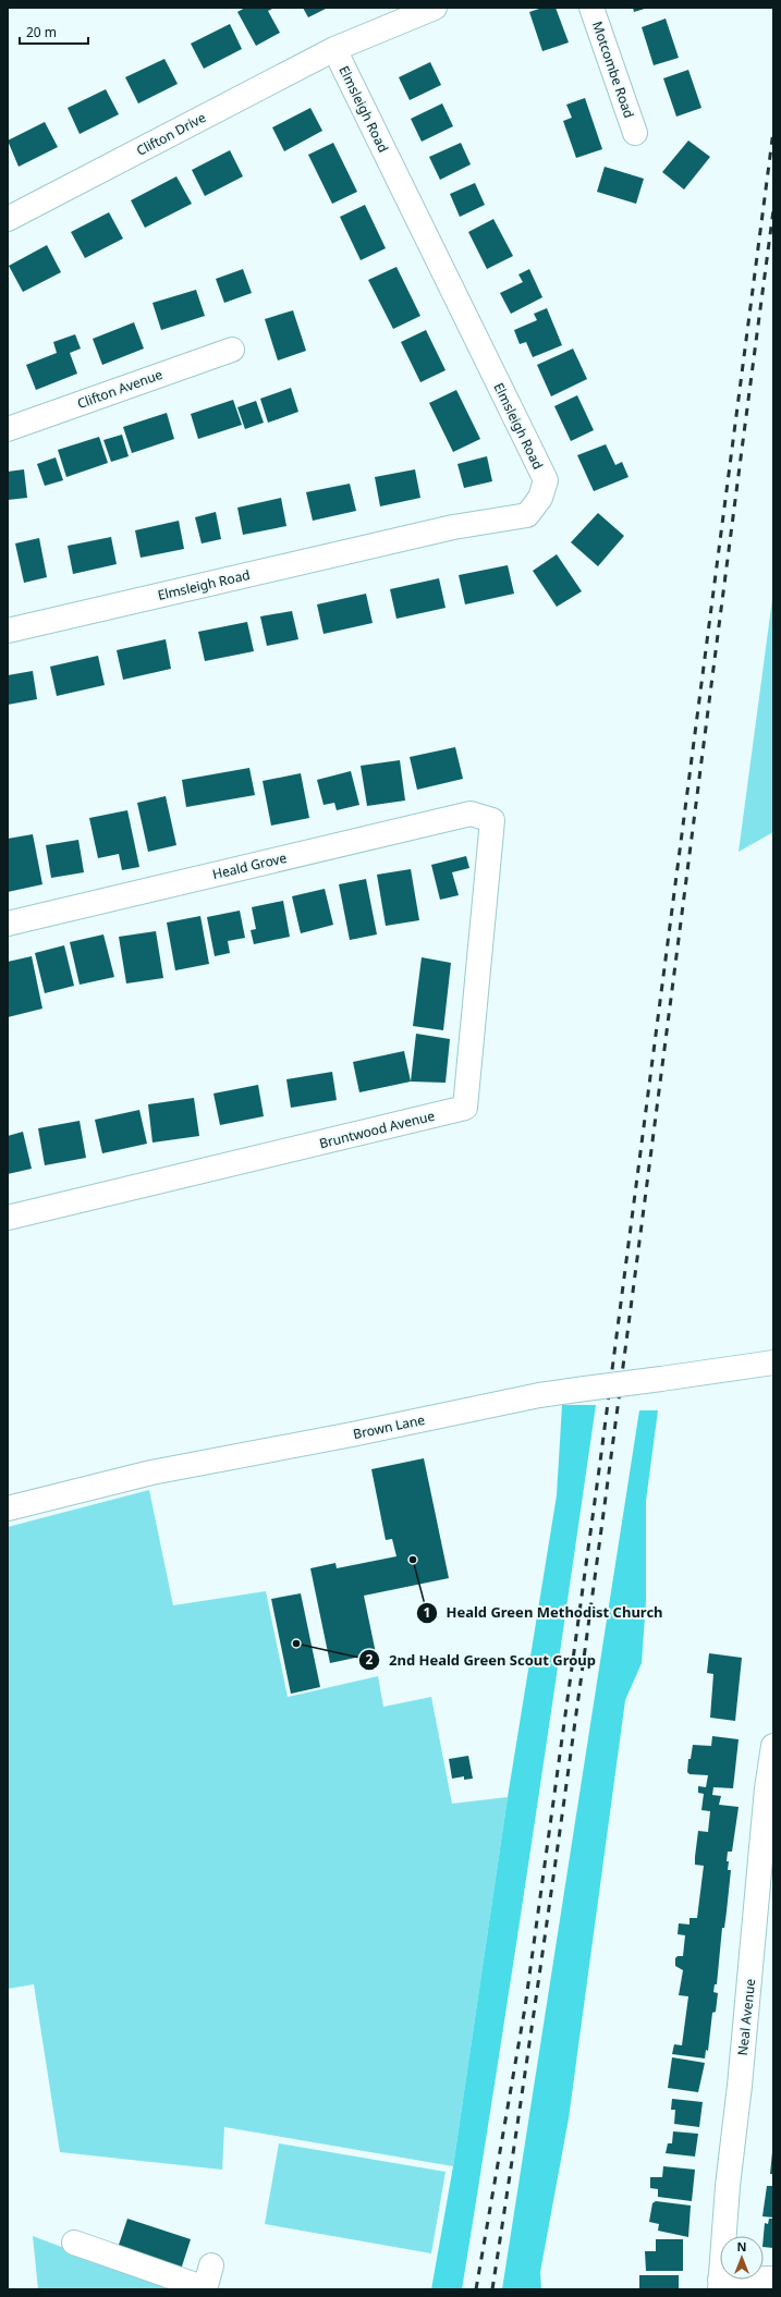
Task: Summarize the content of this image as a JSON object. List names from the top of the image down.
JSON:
{
  "streets": {
    "street": [
      "Motcombe Road",
      "Elmsleigh Road",
      "Clifton Drive",
      "Clifton Avenue",
      "Heald Grove",
      "Bruntwood Avenue",
      "Brown Lane",
      "Neal Avenue"
    ]
  },
  "crossings": [
    ["Elmsleigh Road", "Clifton Drive"],
    ["Heald Grove", "Bruntwood Avenue"]
  ],
  "places": ["Heald Green Methodist Church", "2nd Heald Green Scout Group"],
  "scale_bar": "20 m",
  "north": "top"
}
